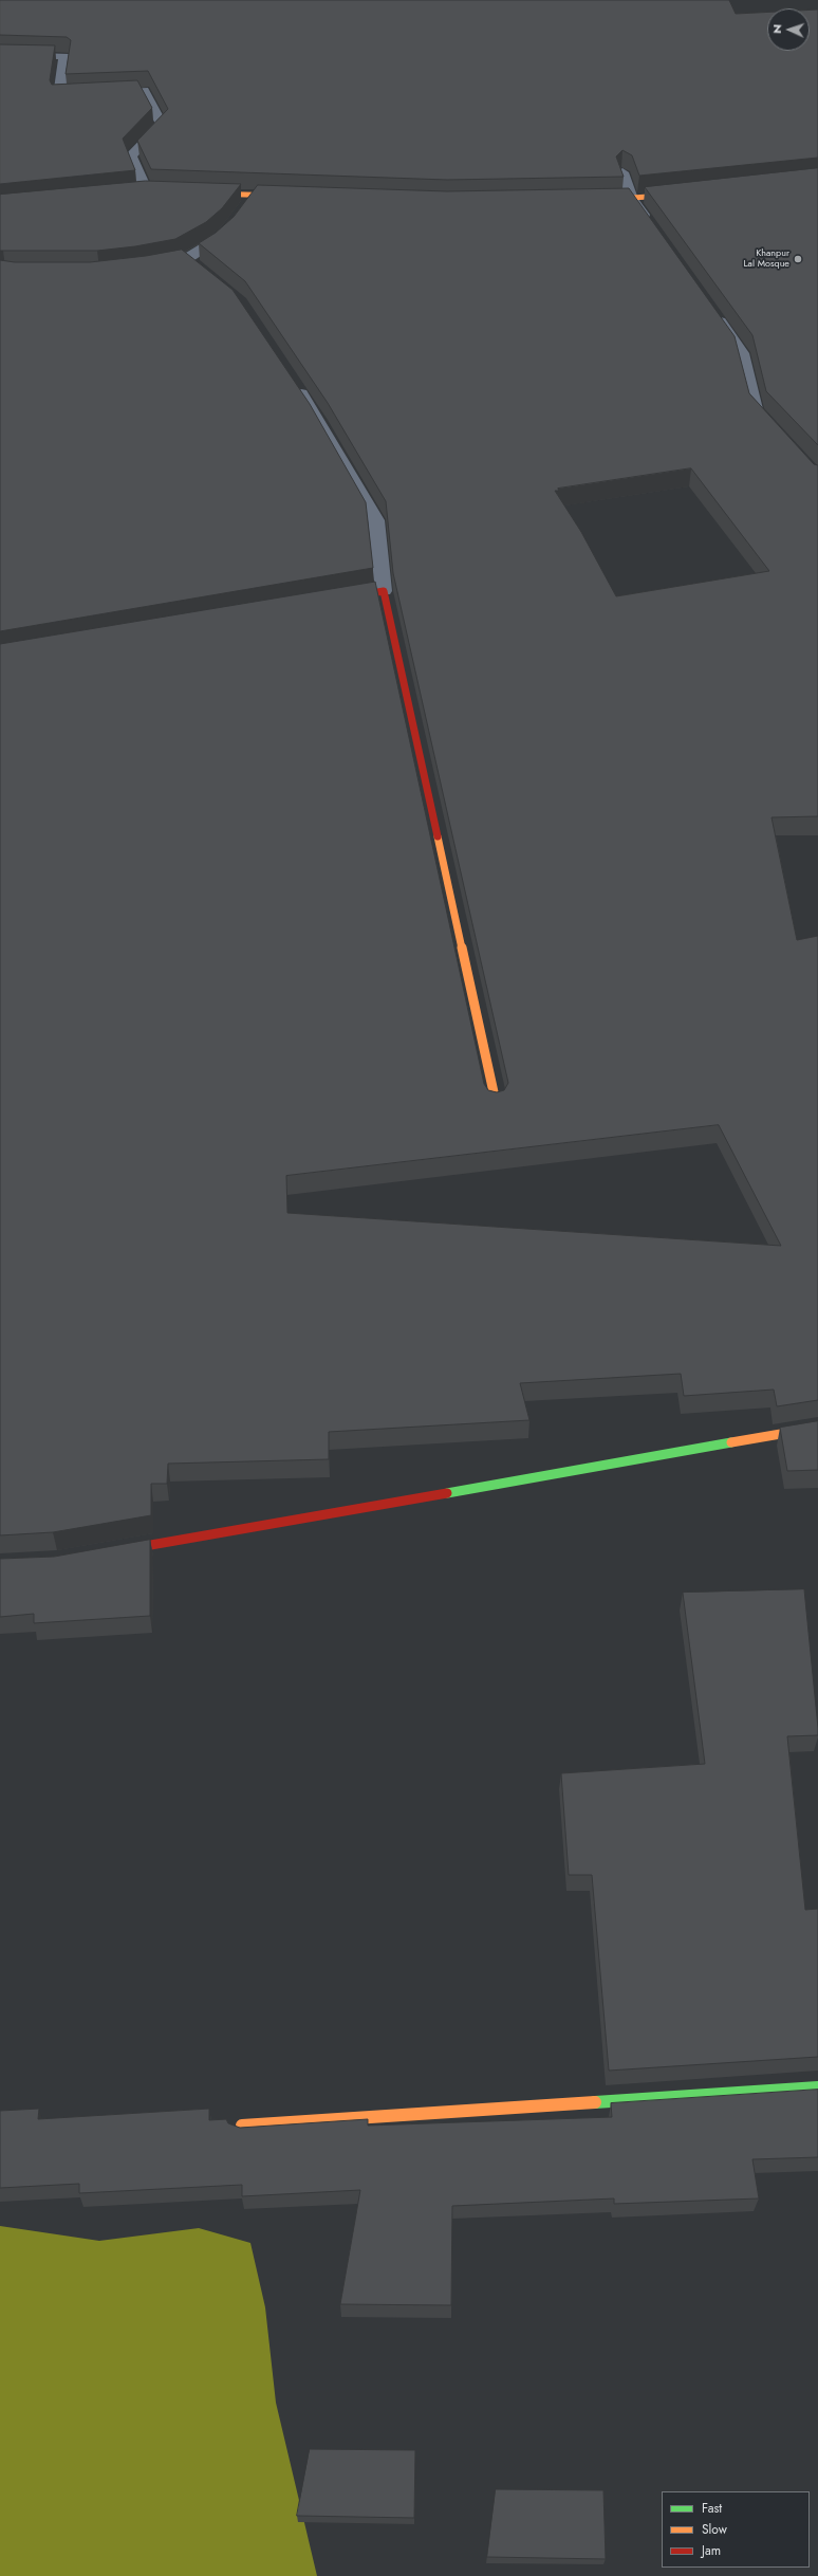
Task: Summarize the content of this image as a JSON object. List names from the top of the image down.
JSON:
{
  "places": ["Khanpur Lal Mosque"],
  "legend": ["Fast", "Slow", "Jam"],
  "north": "left"
}
